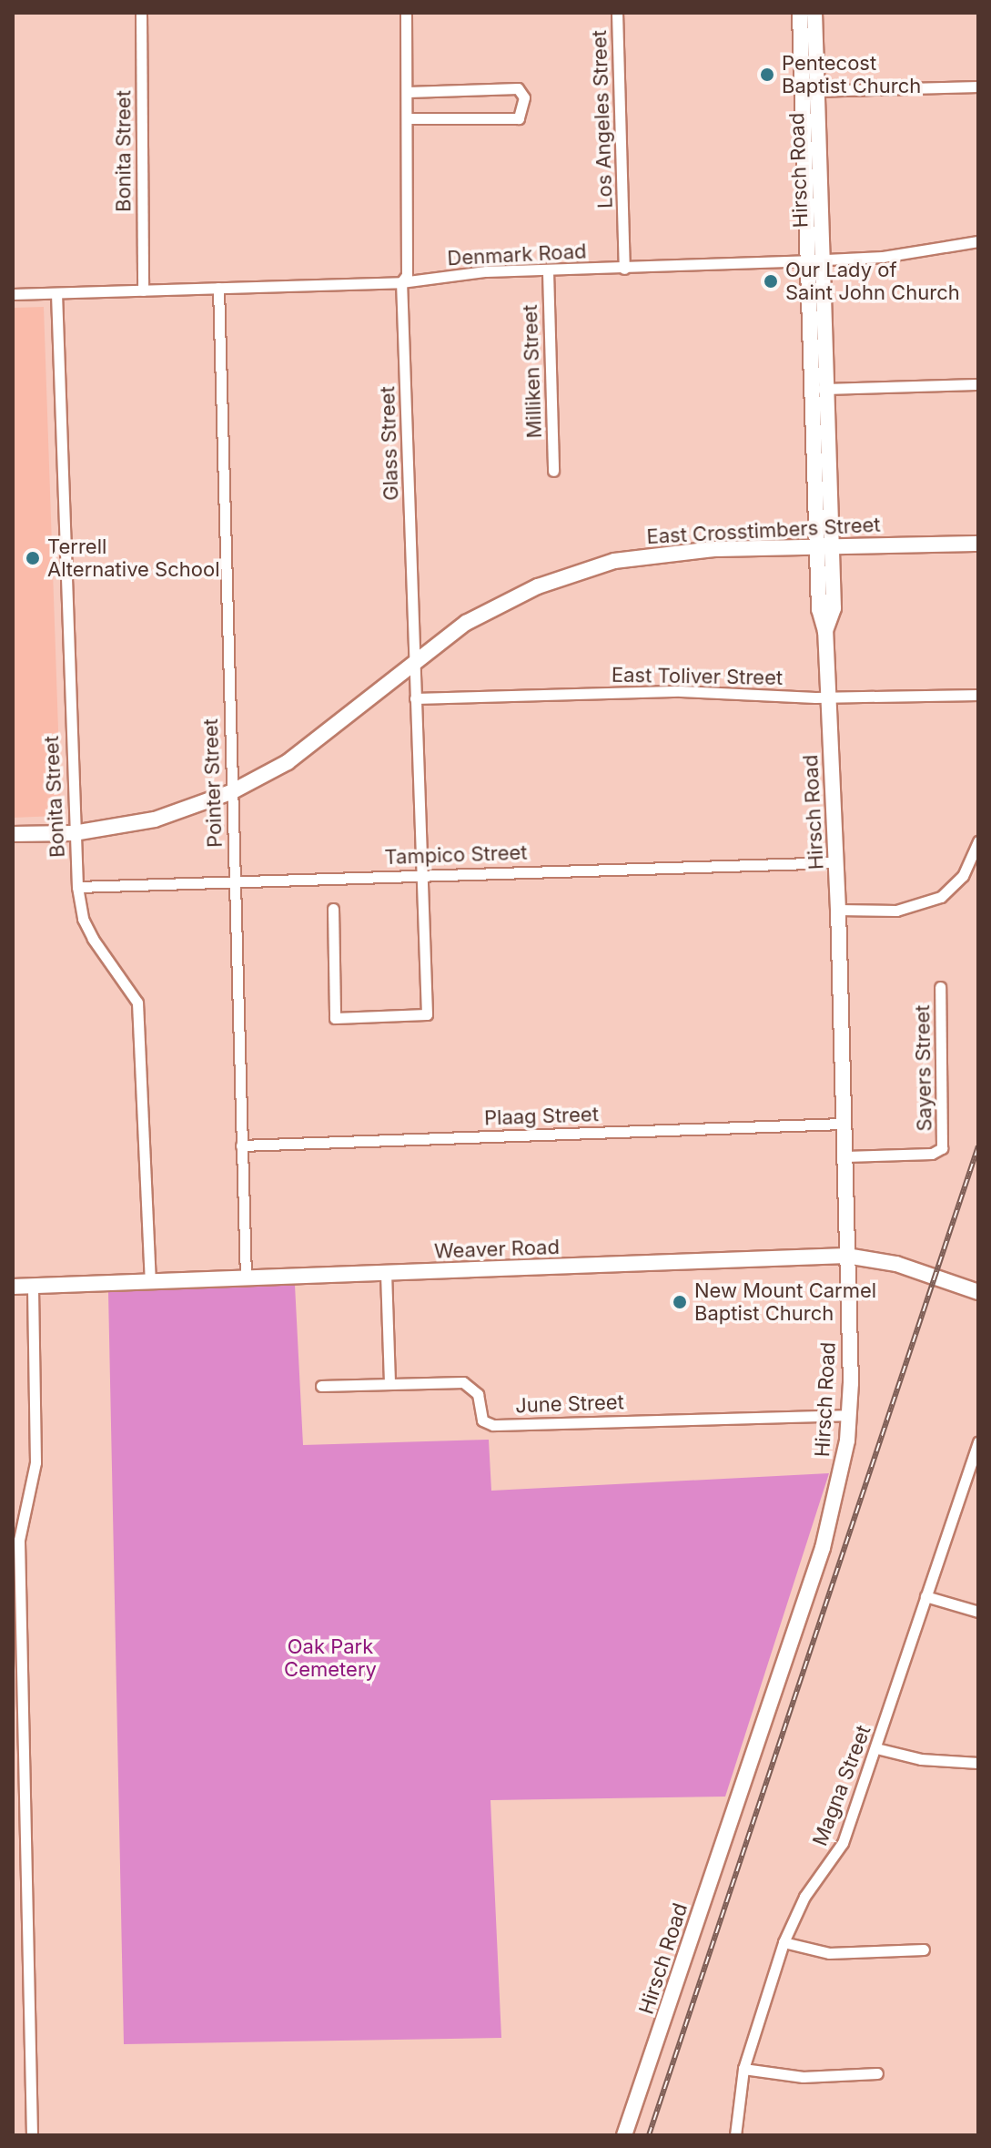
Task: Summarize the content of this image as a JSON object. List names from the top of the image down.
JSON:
{
  "streets": {
    "main road": ["Hirsch Road", "East Crosstimbers Street", "Weaver Road"],
    "street": [
      "Los Angeles Street",
      "Bonita Street",
      "Denmark Road",
      "Milliken Street",
      "Glass Street",
      "East Toliver Street",
      "Pointer Street",
      "Tampico Street",
      "Sayers Street",
      "Plaag Street",
      "June Street",
      "Magna Street"
    ]
  },
  "crossings": [
    ["Los Angeles Street", "Denmark Road"],
    ["Bonita Street", "Denmark Road"],
    ["Bonita Street", "East Crosstimbers Street"],
    ["Bonita Street", "Tampico Street"],
    ["Bonita Street", "Weaver Road"],
    ["Hirsch Road", "Denmark Road"],
    ["Hirsch Road", "East Crosstimbers Street"],
    ["Hirsch Road", "East Toliver Street"],
    ["Hirsch Road", "Tampico Street"],
    ["Hirsch Road", "Sayers Street"],
    ["Hirsch Road", "Plaag Street"],
    ["Hirsch Road", "Weaver Road"],
    ["Hirsch Road", "June Street"],
    ["Denmark Road", "Milliken Street"],
    ["Denmark Road", "Glass Street"],
    ["Denmark Road", "Pointer Street"],
    ["Glass Street", "East Crosstimbers Street"],
    ["Glass Street", "East Toliver Street"],
    ["Glass Street", "Tampico Street"],
    ["East Crosstimbers Street", "Pointer Street"],
    ["Pointer Street", "Tampico Street"],
    ["Pointer Street", "Plaag Street"],
    ["Pointer Street", "Weaver Road"]
  ],
  "parks": ["Oak Park Cemetery"],
  "places": [
    "Pentecost Baptist Church",
    "Our Lady of Saint John Church",
    "Terrell Alternative School",
    "New Mount Carmel Baptist Church"
  ]
}
